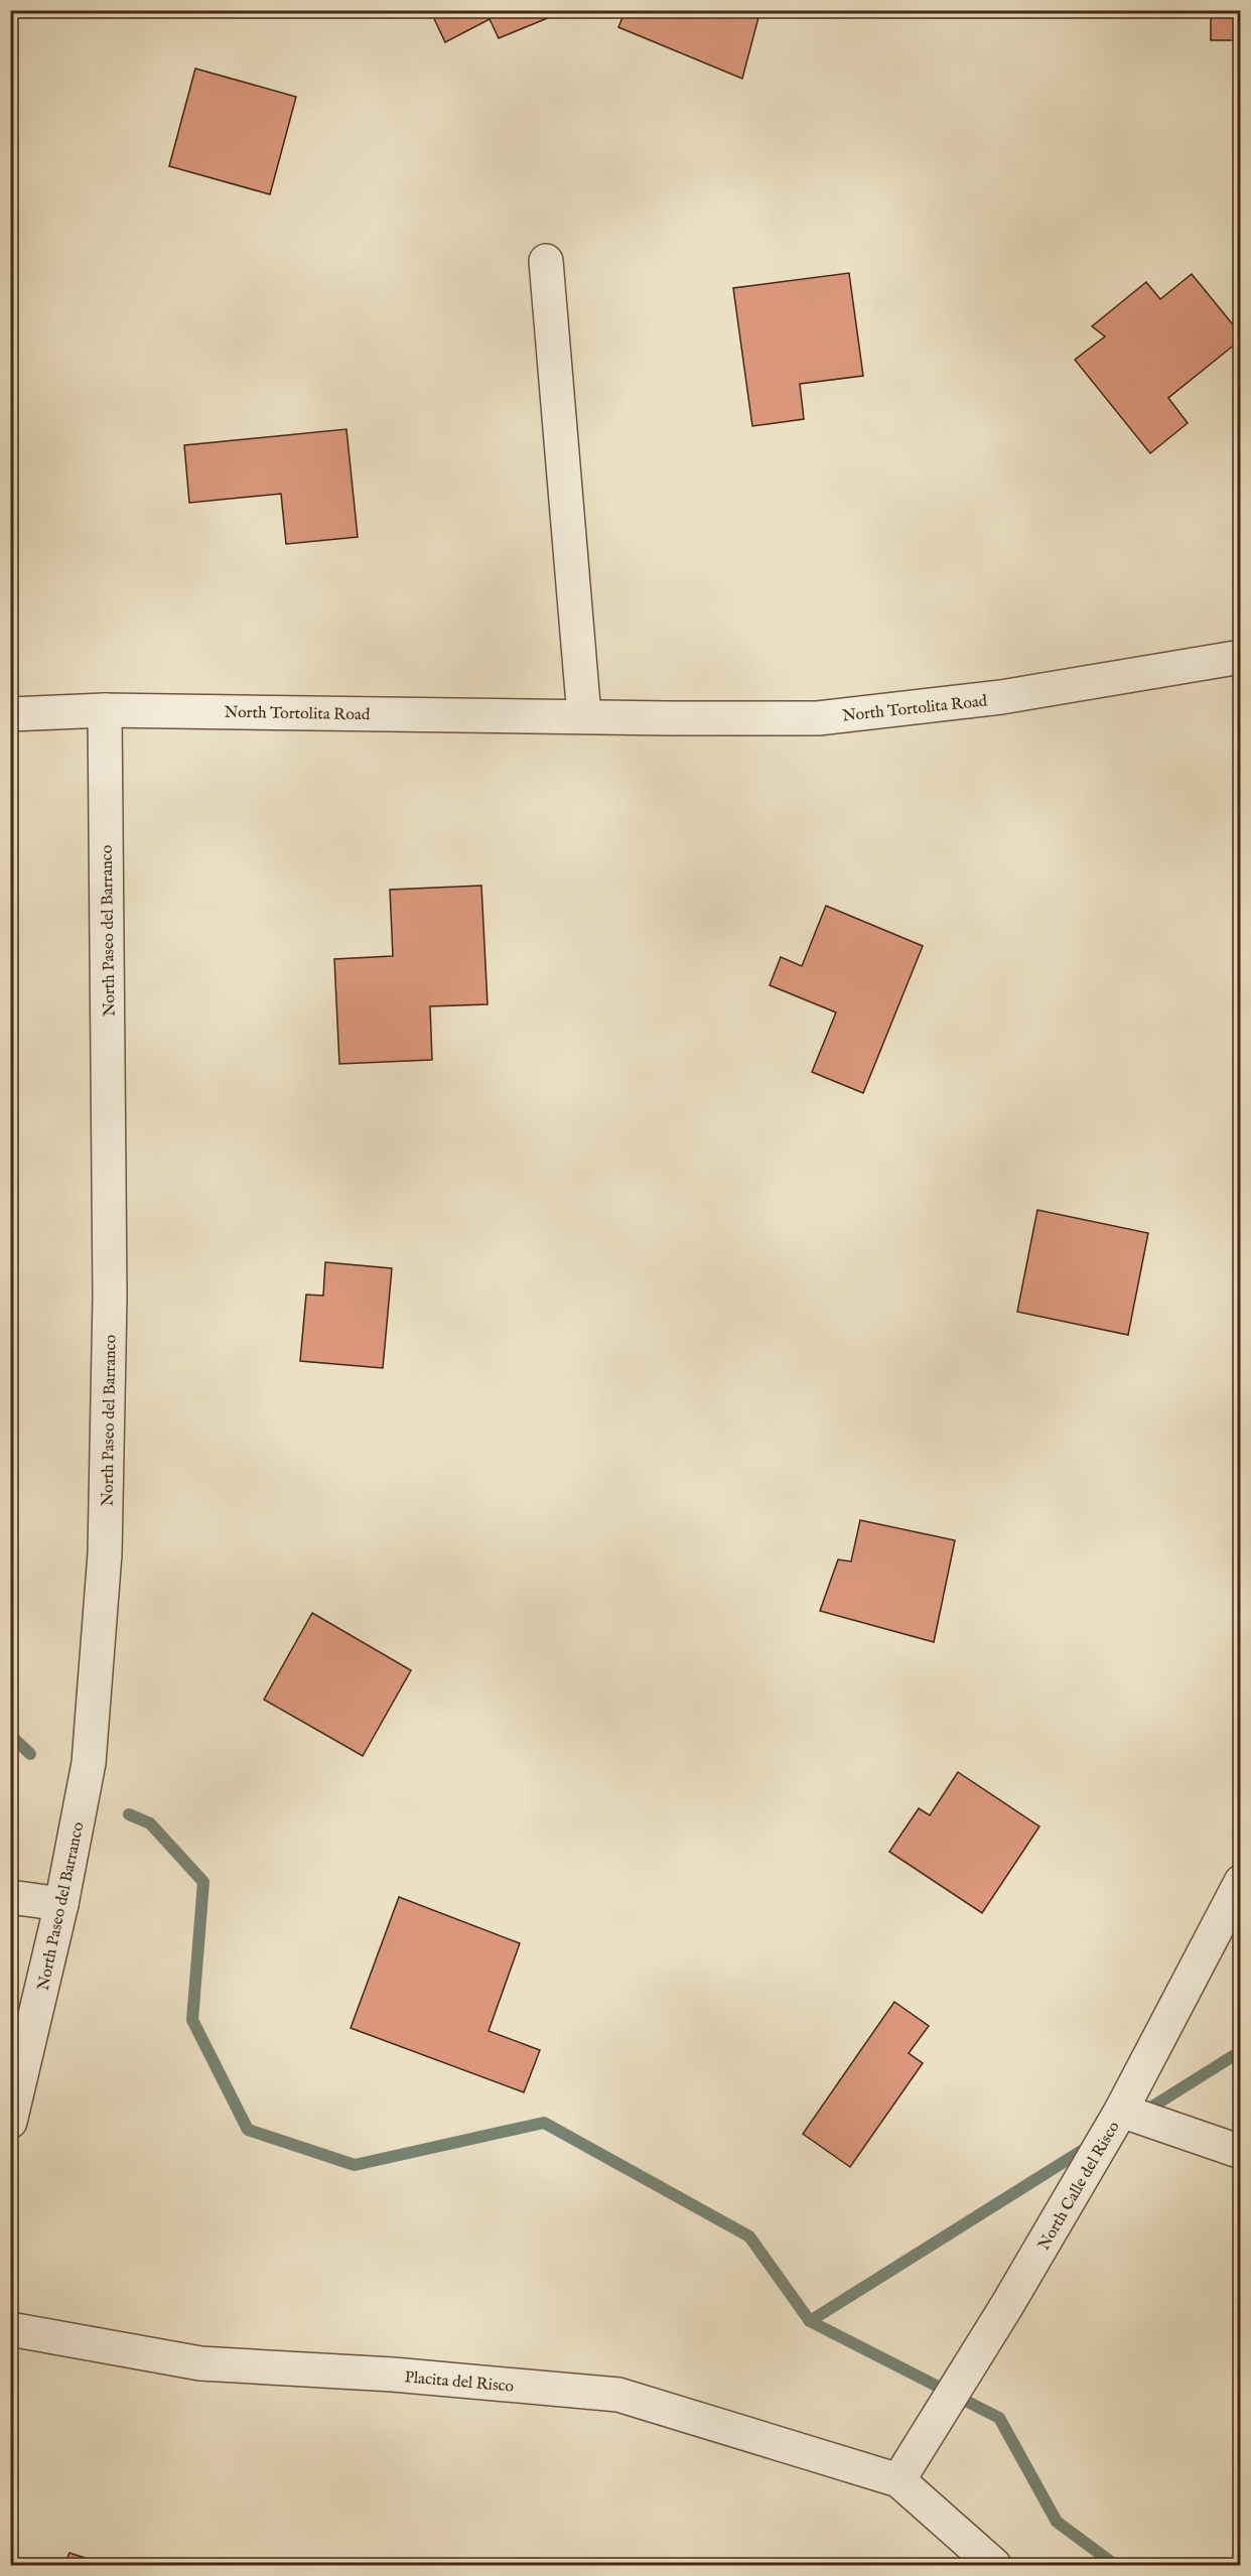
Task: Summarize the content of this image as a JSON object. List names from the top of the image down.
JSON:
{
  "streets": {
    "street": [
      "North Tortolita Road",
      "North Paseo del Barranco",
      "North Calle del Risco",
      "Placita del Risco"
    ]
  },
  "crossings": [
    ["North Tortolita Road", "North Paseo del Barranco"],
    ["North Calle del Risco", "Placita del Risco"]
  ]
}
